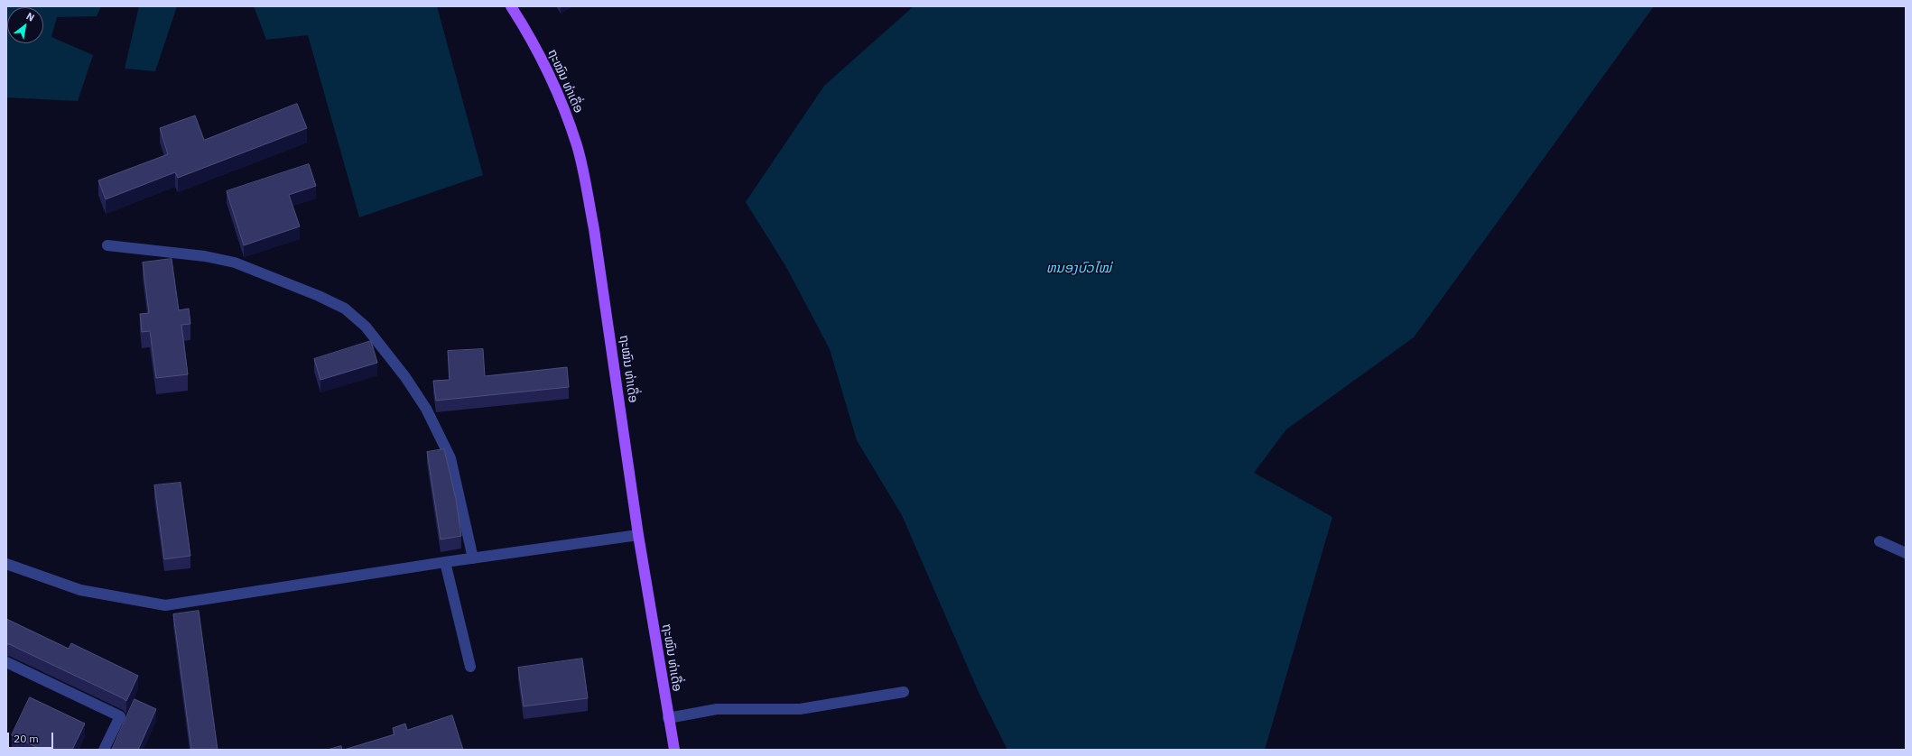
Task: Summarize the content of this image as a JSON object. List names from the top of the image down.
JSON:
{
  "streets": {
    "main road": ["ຖະໝົນ ທ່າເດື່ອ"]
  },
  "water": ["ຫນອງບົວໄໝ່"],
  "scale_bar": "20 m",
  "north": "top right"
}
